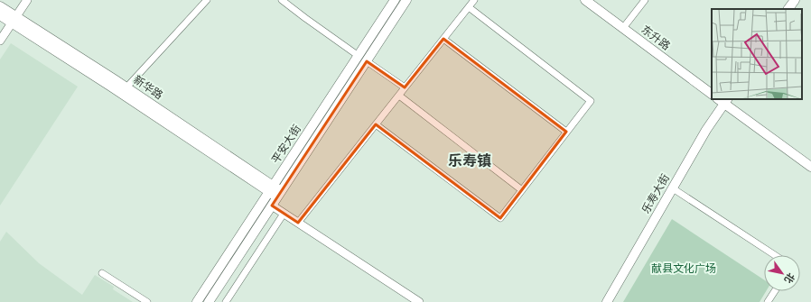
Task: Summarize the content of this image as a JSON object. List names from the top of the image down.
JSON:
{
  "streets": {
    "main road": [
      "东升路",
      "新华路",
      "平安大街",
      "乐寿大街"
    ]
  },
  "crossings": [
    ["新华路", "平安大街"]
  ],
  "districts": ["乐寿镇"],
  "parks": ["献县文化广场"],
  "north": "bottom right"
}
